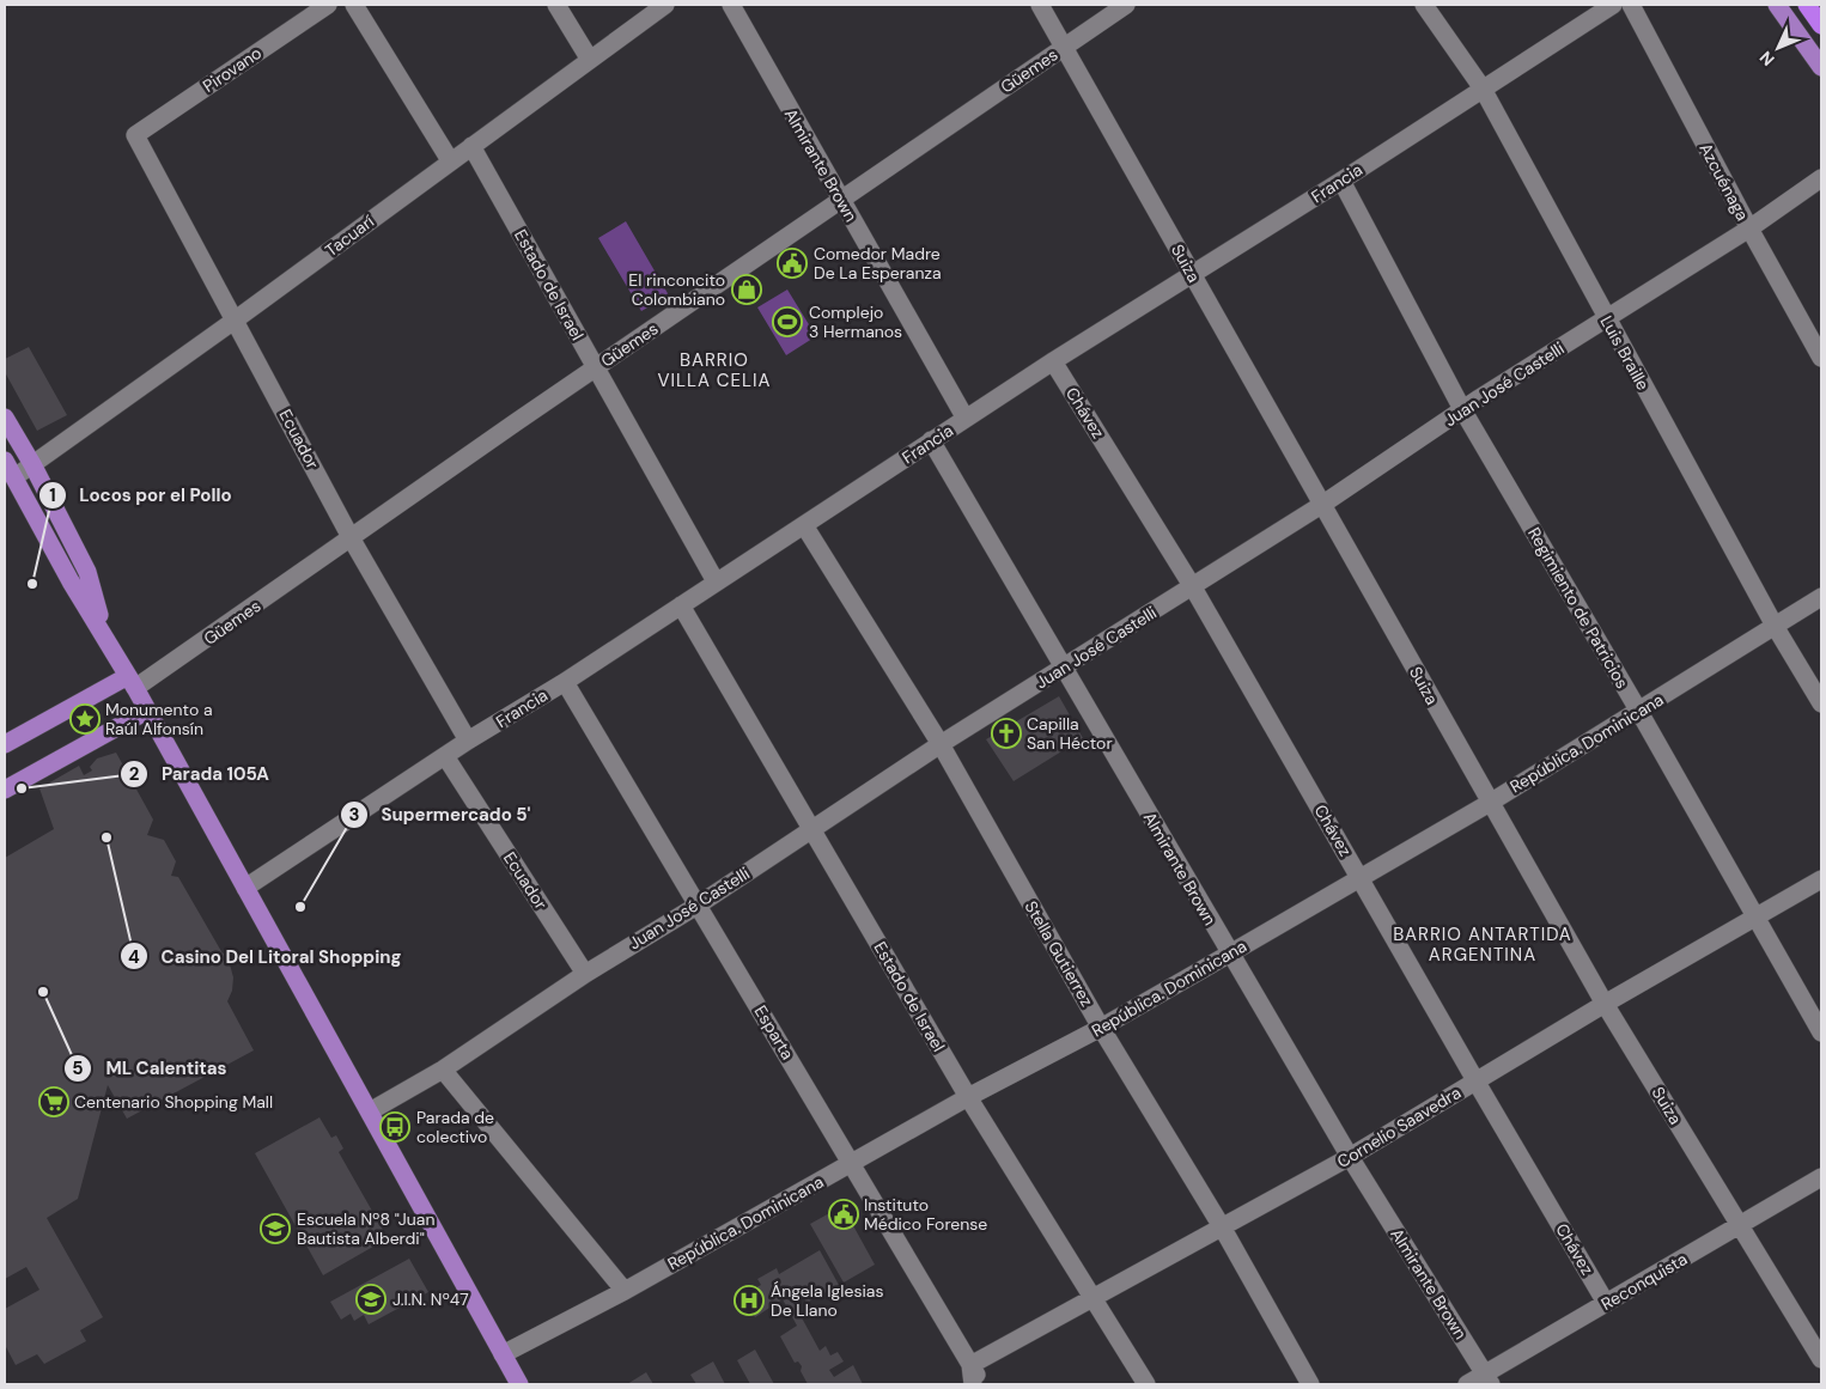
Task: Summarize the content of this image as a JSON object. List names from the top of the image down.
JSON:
{
  "streets": {
    "street": [
      "Pirovano",
      "Güemes",
      "Almirante Brown",
      "Azcuénaga",
      "Francia",
      "Tacuarí",
      "Suiza",
      "Estado de Israel",
      "Luis Braille",
      "Juan José Castelli",
      "Chávez",
      "Ecuador",
      "Regimiento de Patricios",
      "República. Dominicana",
      "Stella Gutierrez",
      "Esparta",
      "Cornelio Saavedra",
      "Reconquista"
    ]
  },
  "crossings": [
    ["Pirovano", "Ecuador"],
    ["Güemes", "Almirante Brown"],
    ["Güemes", "Suiza"],
    ["Güemes", "Estado de Israel"],
    ["Güemes", "Ecuador"],
    ["Almirante Brown", "Francia"],
    ["Almirante Brown", "Juan José Castelli"],
    ["Almirante Brown", "República. Dominicana"],
    ["Almirante Brown", "Cornelio Saavedra"],
    ["Almirante Brown", "Reconquista"],
    ["Azcuénaga", "Juan José Castelli"],
    ["Francia", "Suiza"],
    ["Francia", "Estado de Israel"],
    ["Francia", "Luis Braille"],
    ["Francia", "Chávez"],
    ["Francia", "Ecuador"],
    ["Francia", "Regimiento de Patricios"],
    ["Francia", "Stella Gutierrez"],
    ["Francia", "Esparta"],
    ["Tacuarí", "Estado de Israel"],
    ["Tacuarí", "Ecuador"],
    ["Suiza", "Juan José Castelli"],
    ["Suiza", "República. Dominicana"],
    ["Suiza", "Cornelio Saavedra"],
    ["Suiza", "Reconquista"],
    ["Estado de Israel", "Juan José Castelli"],
    ["Estado de Israel", "República. Dominicana"],
    ["Estado de Israel", "Cornelio Saavedra"],
    ["Luis Braille", "Juan José Castelli"],
    ["Luis Braille", "República. Dominicana"],
    ["Juan José Castelli", "Chávez"],
    ["Juan José Castelli", "Ecuador"],
    ["Juan José Castelli", "Regimiento de Patricios"],
    ["Juan José Castelli", "Stella Gutierrez"],
    ["Juan José Castelli", "Esparta"],
    ["Chávez", "República. Dominicana"],
    ["Chávez", "Cornelio Saavedra"],
    ["Chávez", "Reconquista"],
    ["Regimiento de Patricios", "República. Dominicana"],
    ["Regimiento de Patricios", "Cornelio Saavedra"],
    ["República. Dominicana", "Stella Gutierrez"],
    ["República. Dominicana", "Esparta"],
    ["Stella Gutierrez", "Cornelio Saavedra"],
    ["Esparta", "Cornelio Saavedra"]
  ],
  "districts": ["BARRIO VILLA CELIA", "BARRIO ANTARTIDA ARGENTINA"],
  "places": {
    "public building": ["Comedor Madre De La Esperanza", "Instituto Médico Forense"],
    "shop": ["El rinconcito Colombiano"],
    "sports": ["Complejo 3 Hermanos"],
    "other": [
      "Locos por el Pollo",
      "Parada 105A",
      "Casino Del Litoral Shopping",
      "Supermercado 5'",
      "ML Calentitas"
    ],
    "place": ["Monumento a Raúl Alfonsín"],
    "church": ["Capilla San Héctor"],
    "supermarket": ["Centenario Shopping Mall"],
    "bus stop": ["Parada de colectivo"],
    "school or university": ["Escuela Nº8 \"Juan Bautista Alberdi\"", "J.I.N. Nº47"],
    "hospital": ["Ángela Iglesias De Llano"]
  },
  "north": "bottom left"
}
